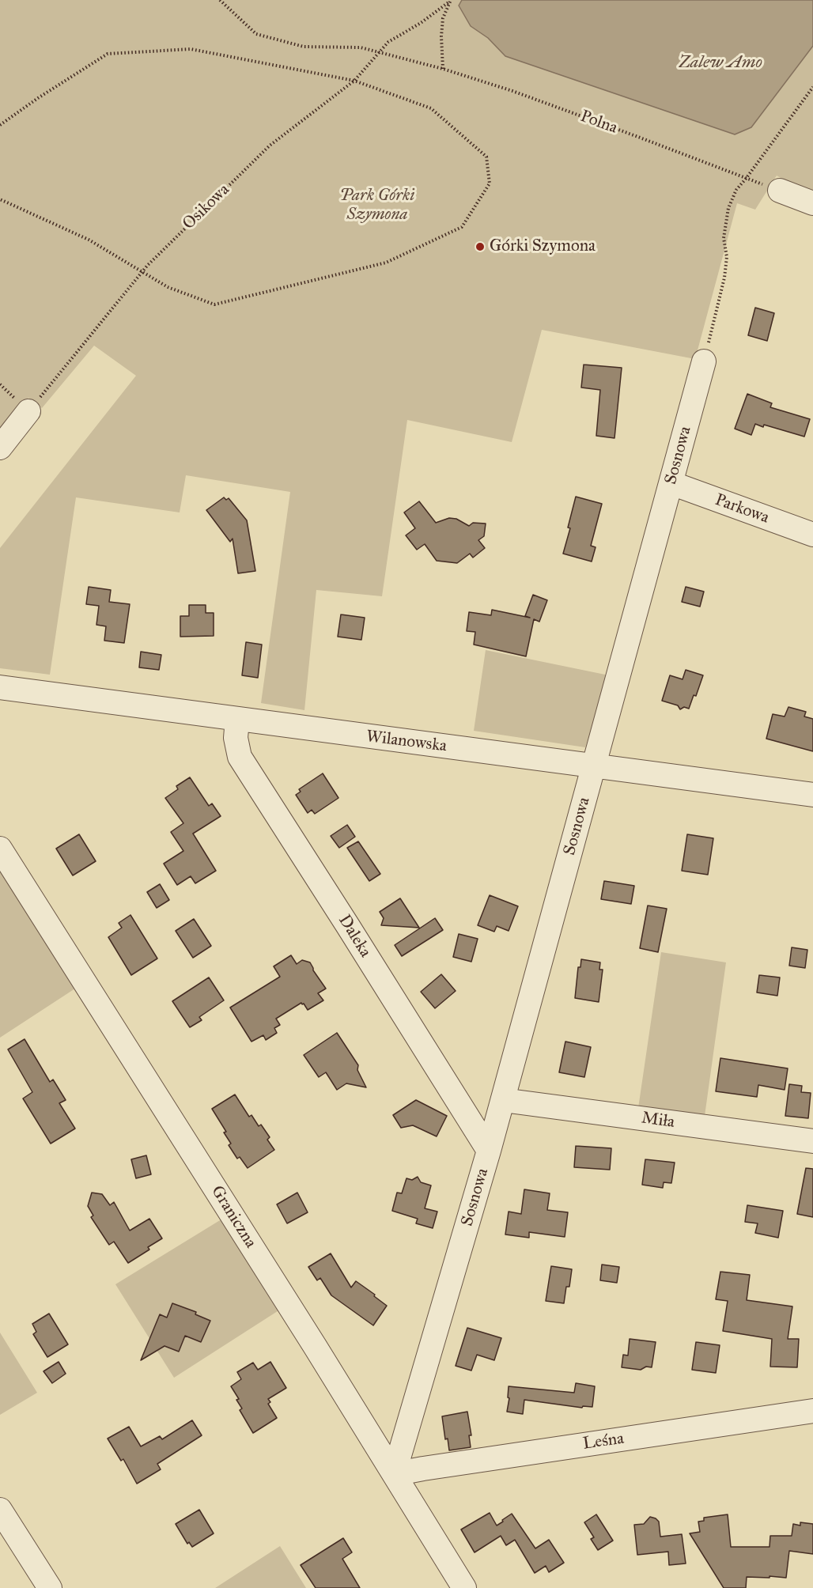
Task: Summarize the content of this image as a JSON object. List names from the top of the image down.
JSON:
{
  "streets": {
    "street": [
      "Sosnowa",
      "Parkowa",
      "Wilanowska",
      "Daleka",
      "Miła",
      "Graniczna",
      "Leśna"
    ],
    "path": ["Polna", "Osikowa"]
  },
  "crossings": [
    ["Polna", "Osikowa"],
    ["Sosnowa", "Parkowa"],
    ["Sosnowa", "Wilanowska"],
    ["Sosnowa", "Daleka"],
    ["Sosnowa", "Miła"],
    ["Sosnowa", "Graniczna"],
    ["Sosnowa", "Leśna"],
    ["Wilanowska", "Daleka"],
    ["Graniczna", "Leśna"]
  ],
  "water": ["Zalew Amo"],
  "parks": ["Park Górki Szymona"],
  "places": ["Górki Szymona"]
}
